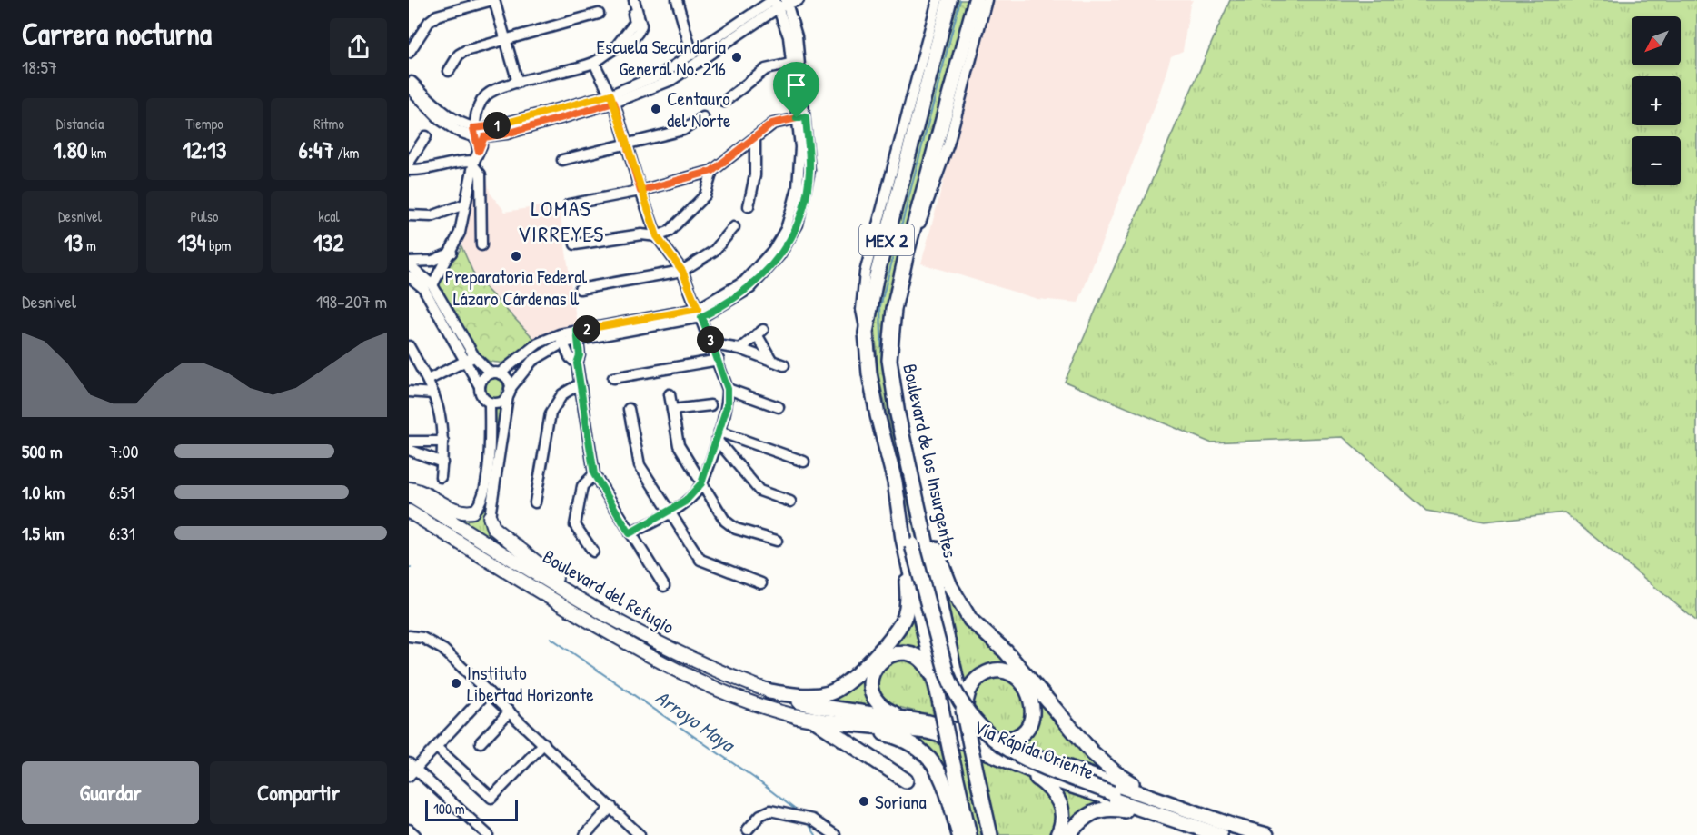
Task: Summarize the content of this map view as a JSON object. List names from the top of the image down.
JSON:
{
  "streets": {
    "highway": ["MEX 2", "Boulevard de los Insurgentes", "Vía Rápida Oriente"],
    "main road": ["Boulevard del Refugio"]
  },
  "districts": ["LOMAS VIRREYES"],
  "water": ["Arroyo Maya"],
  "places": [
    "Escuela Secundaria General No. 216",
    "Centauro del Norte",
    "Preparatoria Federal Lázaro Cárdenas ll",
    "Instituto Libertad Horizonte",
    "Soriana"
  ],
  "scale_bar": "100 m",
  "north": "bottom left",
  "page": {
    "heading": ["Carrera nocturna", "18:57"],
    "map_buttons": ["+", "−"],
    "stats": [
      ["Distancia", "1.80 km"],
      ["Tiempo", "12:13"],
      ["Ritmo", "6:47 /km"],
      ["Desnivel", "13 m"],
      ["Pulso", "134 bpm"],
      ["kcal", "132"]
    ],
    "pins": ["1", "2", "3"],
    "chart": ["Desnivel", "198–207 m"],
    "list": [
      {
        "name": "500 m",
        "note": "7:00"
      },
      {
        "name": "1.0 km",
        "note": "6:51"
      },
      {
        "name": "1.5 km",
        "note": "6:31"
      }
    ],
    "buttons": ["Guardar", "Compartir"],
    "scale": "100 m"
  }
}
